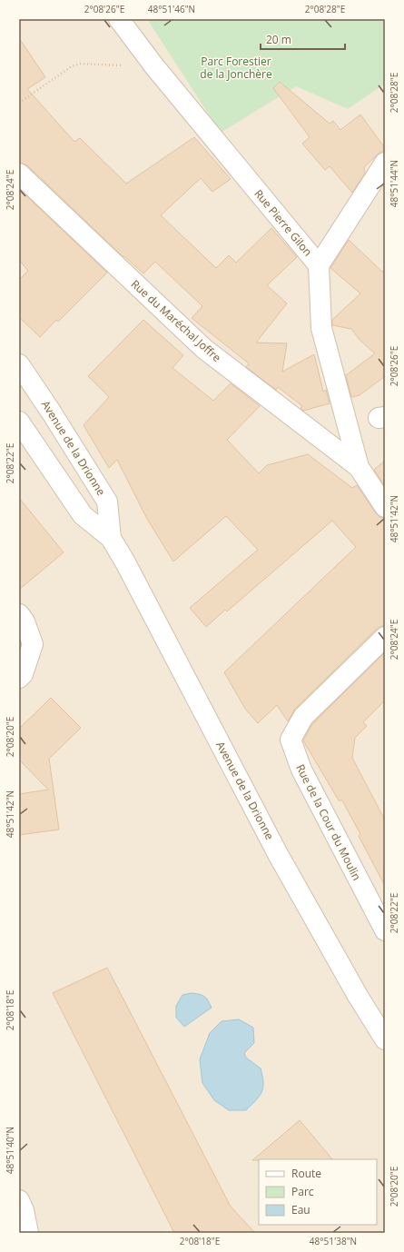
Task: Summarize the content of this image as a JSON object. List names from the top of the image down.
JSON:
{
  "streets": {
    "street": [
      "Rue Pierre Gilon",
      "Rue du Maréchal Joffre",
      "Avenue de la Drionne",
      "Rue de la Cour du Moulin"
    ]
  },
  "crossings": [
    ["Rue Pierre Gilon", "Rue du Maréchal Joffre"]
  ],
  "parks": ["Parc Forestier de la Jonchère"],
  "legend": ["Route", "Parc", "Eau"],
  "scale_bar": "20 m",
  "coordinates": [
    "2°08'26\"E",
    "48°51'46\"N",
    "2°08'28\"E",
    "48°51'44\"N",
    "2°08'24\"E",
    "2°08'22\"E",
    "48°51'42\"N",
    "2°08'20\"E",
    "2°08'18\"E",
    "48°51'40\"N",
    "48°51'38\"N"
  ]
}
